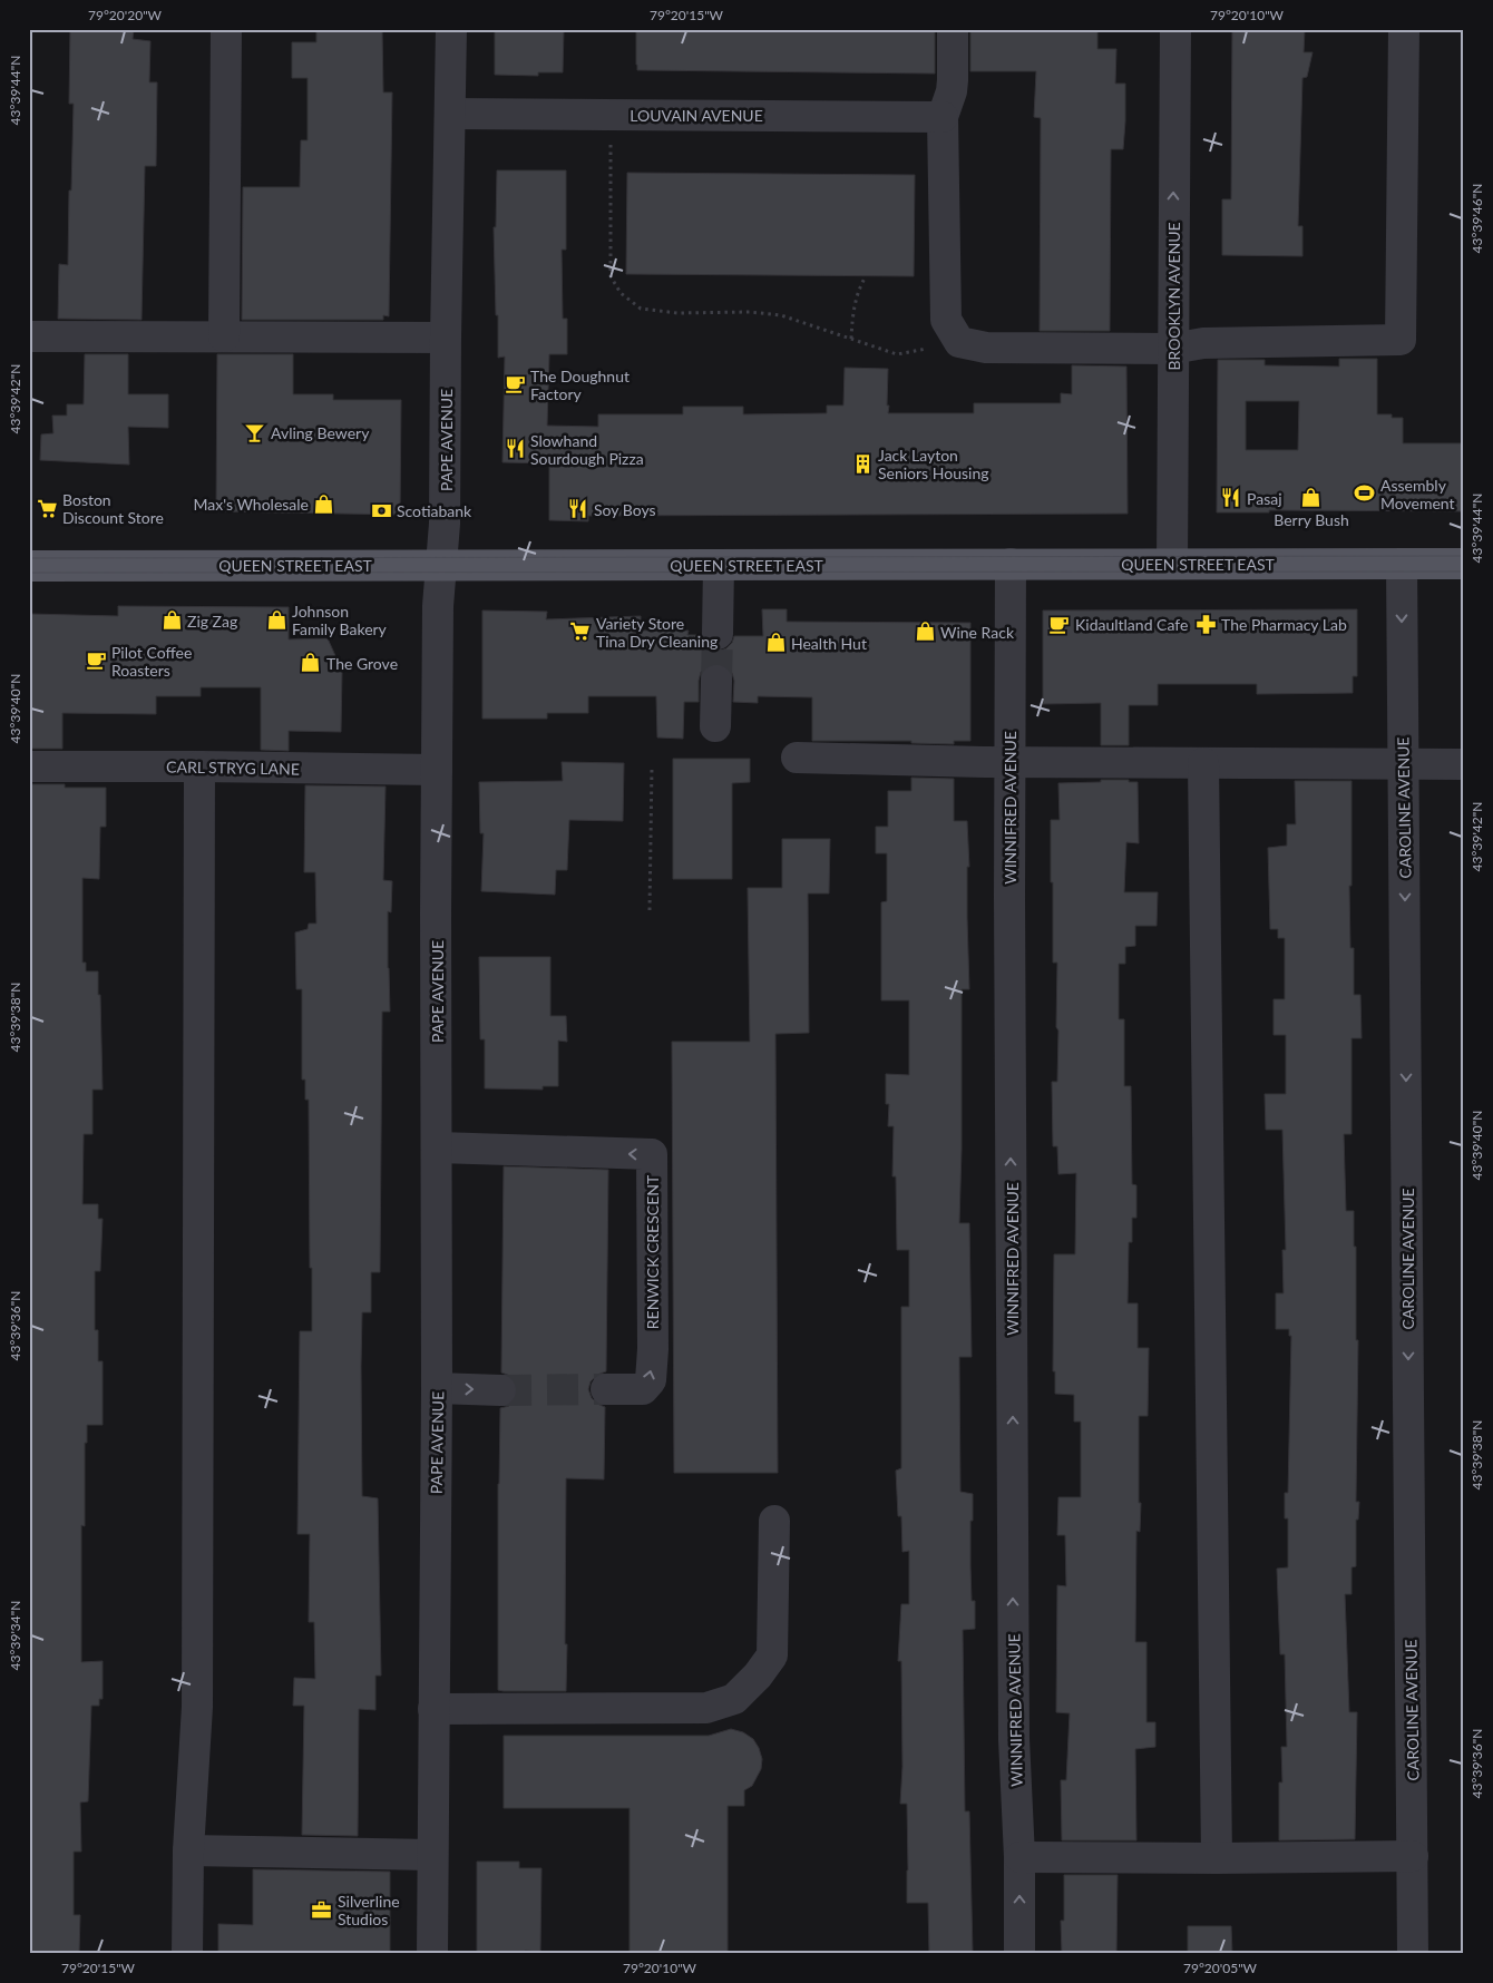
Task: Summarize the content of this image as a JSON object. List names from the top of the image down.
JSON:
{
  "streets": {
    "main road": ["QUEEN STREET EAST"],
    "street": [
      "LOUVAIN AVENUE",
      "BROOKLYN AVENUE",
      "PAPE AVENUE",
      "CARL STRYG LANE",
      "WINNIFRED AVENUE",
      "CAROLINE AVENUE",
      "RENWICK CRESCENT"
    ]
  },
  "crossings": [
    ["LOUVAIN AVENUE", "PAPE AVENUE"],
    ["BROOKLYN AVENUE", "QUEEN STREET EAST"],
    ["PAPE AVENUE", "QUEEN STREET EAST"],
    ["PAPE AVENUE", "CARL STRYG LANE"],
    ["PAPE AVENUE", "RENWICK CRESCENT"],
    ["QUEEN STREET EAST", "WINNIFRED AVENUE"],
    ["QUEEN STREET EAST", "CAROLINE AVENUE"]
  ],
  "one_way": ["BROOKLYN AVENUE"],
  "places": {
    "cafe": ["The Doughnut Factory", "Kidaultland Cafe", "Pilot Coffee Roasters"],
    "bar": ["Avling Bewery"],
    "restaurant": ["Slowhand Sourdough Pizza", "Pasaj", "Soy Boys"],
    "building": ["Jack Layton Seniors Housing"],
    "sports": ["Assembly Movement"],
    "shop": [
      "Berry Bush",
      "Max's Wholesale",
      "Johnson Family Bakery",
      "Zig Zag",
      "Wine Rack",
      "Health Hut",
      "The Grove"
    ],
    "supermarket": ["Boston Discount Store", "Variety Store Tina Dry Cleaning"],
    "bank": ["Scotiabank"],
    "pharmacy": ["The Pharmacy Lab"],
    "office": ["Silverline Studios"]
  },
  "coordinates": [
    "79°20'20\"W",
    "79°20'15\"W",
    "79°20'10\"W",
    "43°39'44\"N",
    "43°39'46\"N",
    "43°39'42\"N",
    "43°39'40\"N",
    "43°39'38\"N",
    "43°39'36\"N",
    "43°39'34\"N",
    "79°20'05\"W"
  ]
}
